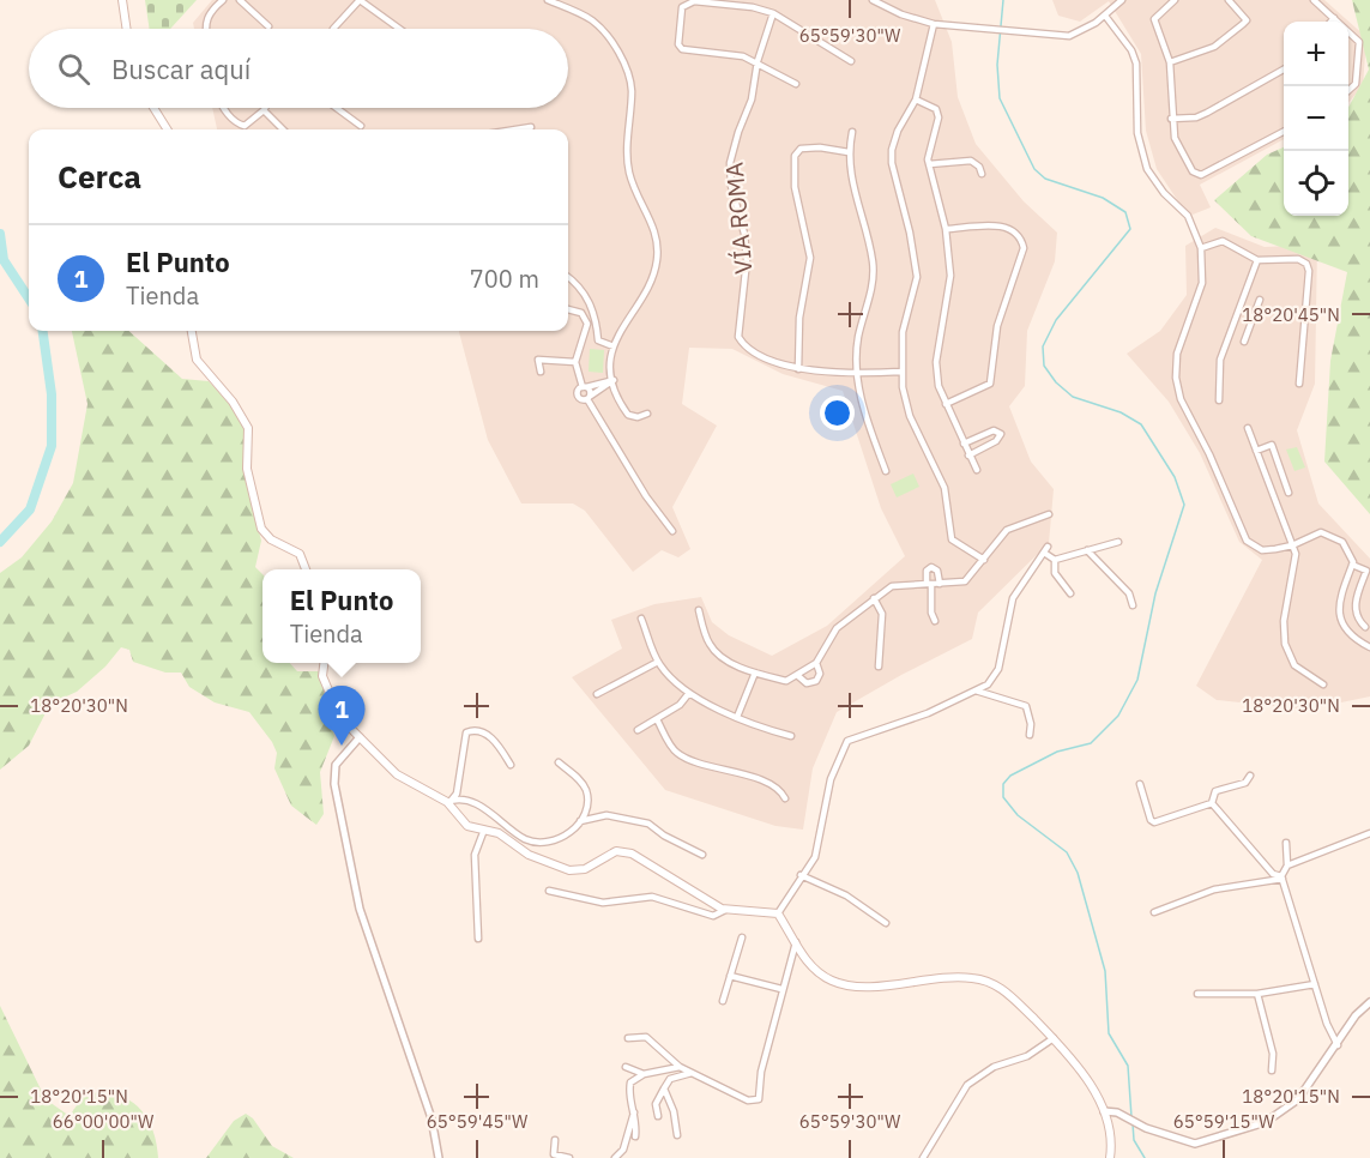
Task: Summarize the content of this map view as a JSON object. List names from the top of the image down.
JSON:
{
  "streets": {
    "street": ["VÍA ROMA"]
  },
  "page": {
    "map_buttons": ["+", "−"],
    "search": "Buscar aquí",
    "heading": "Cerca",
    "list": [
      {
        "mark": "1",
        "name": "El Punto",
        "note": "Tienda",
        "value": "700 m"
      }
    ],
    "popup": ["El Punto", "Tienda"],
    "pins": "1"
  },
  "coordinates": [
    "65°59'30\"W",
    "18°20'45\"N",
    "18°20'30\"N",
    "18°20'15\"N",
    "66°00'00\"W",
    "65°59'45\"W",
    "65°59'15\"W"
  ]
}
